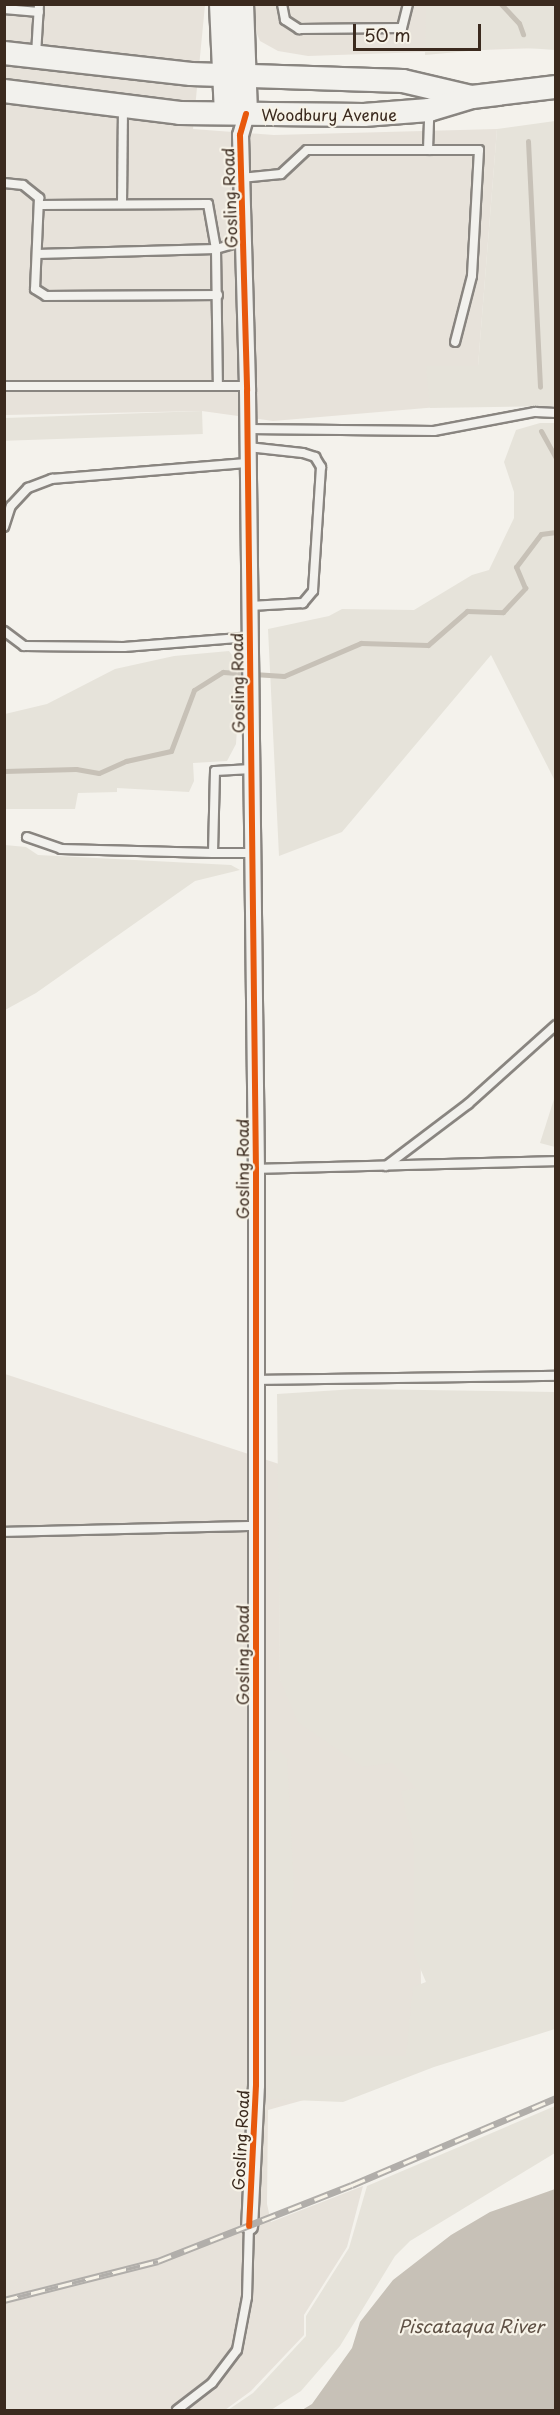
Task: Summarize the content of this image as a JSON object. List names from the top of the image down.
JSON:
{
  "streets": {
    "main road": ["Woodbury Avenue", "Gosling Road"]
  },
  "crossings": [
    ["Woodbury Avenue", "Gosling Road"]
  ],
  "water": ["Piscataqua River"],
  "scale_bar": "50 m"
}
